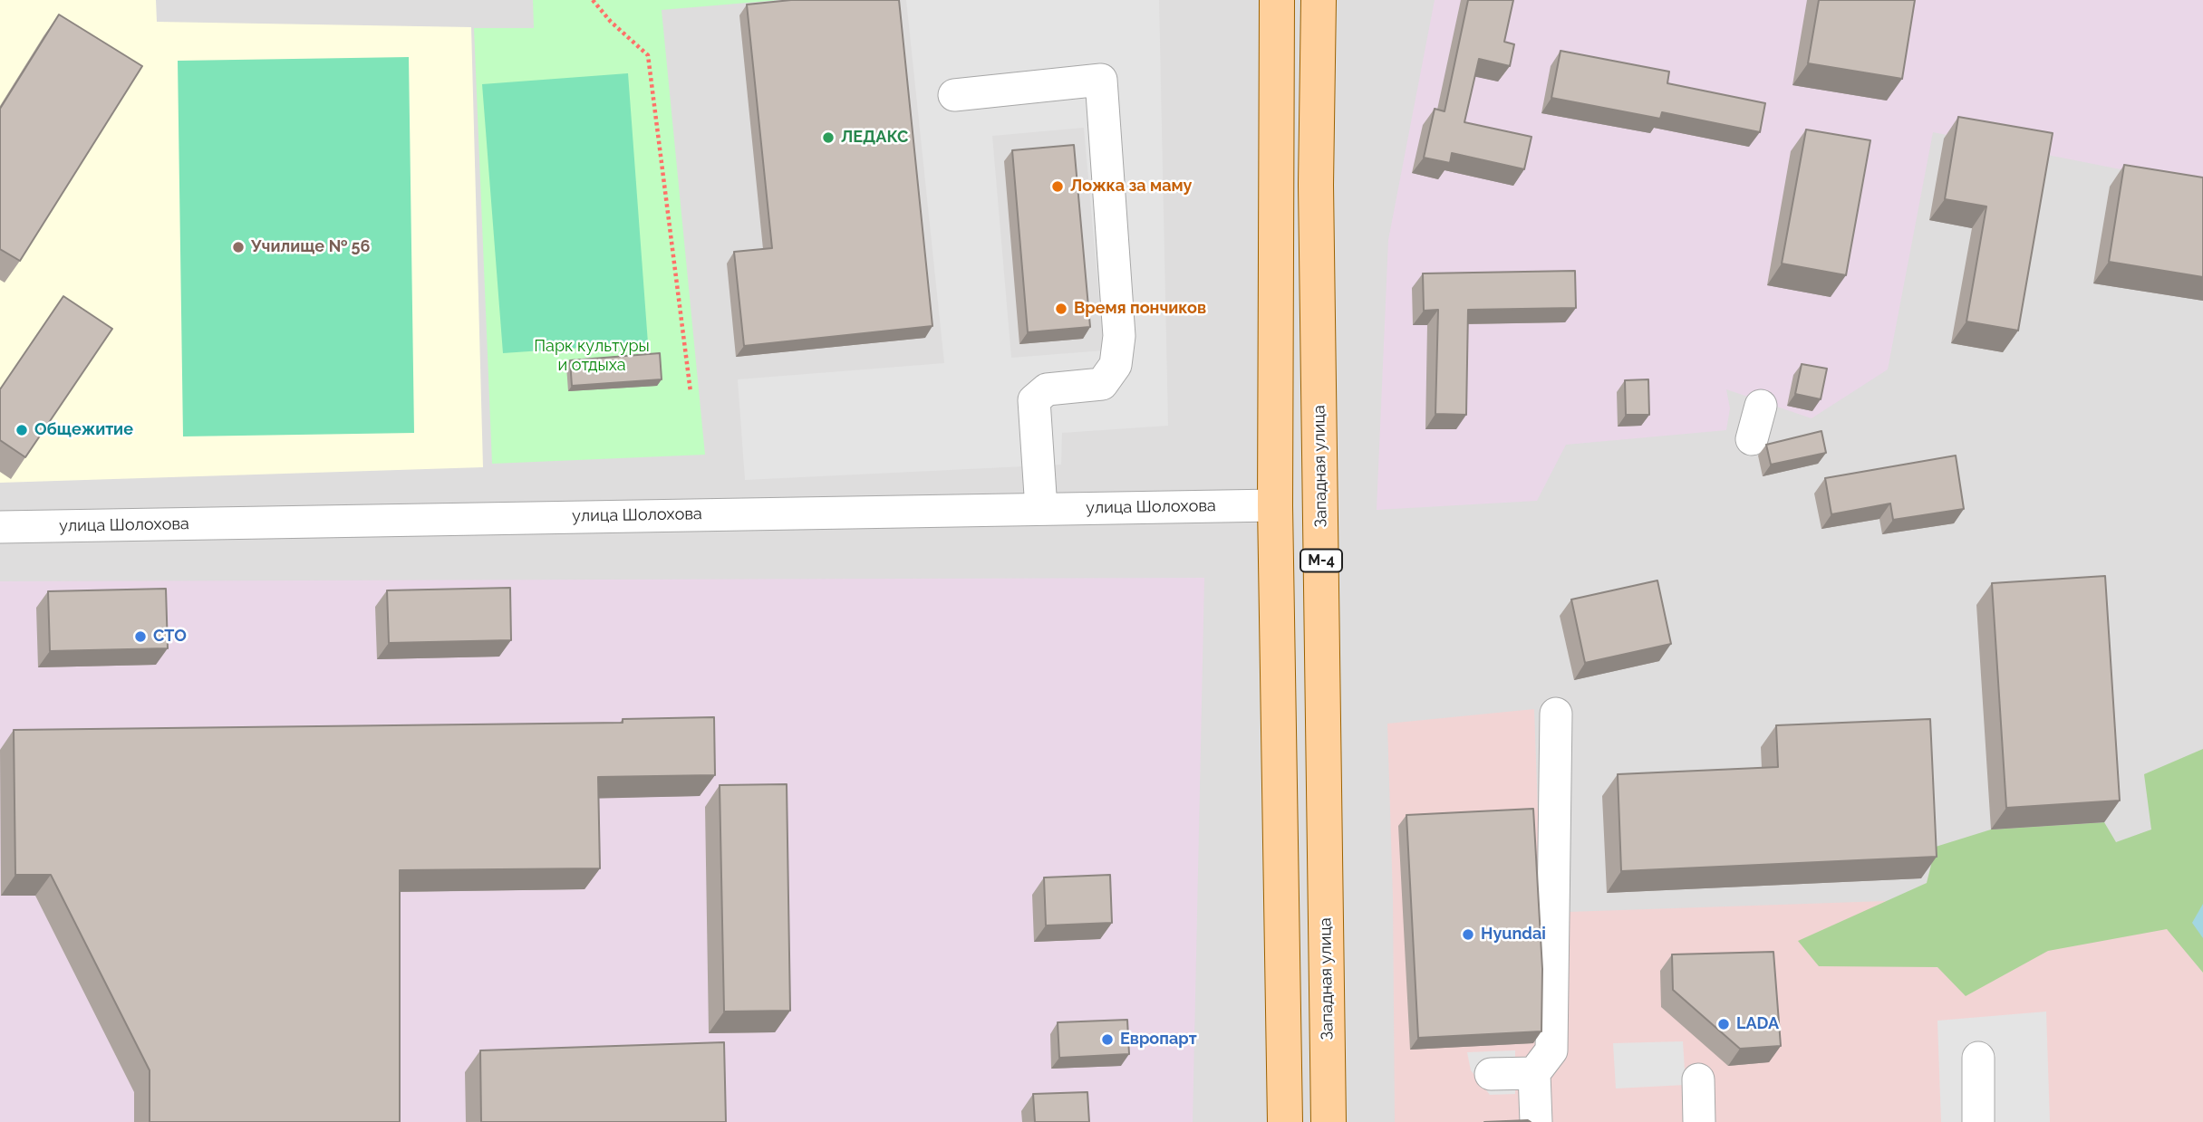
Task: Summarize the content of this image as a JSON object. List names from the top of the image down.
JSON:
{
  "streets": {
    "main road": ["Западная улица", "М-4"],
    "street": ["улица Шолохова"]
  },
  "parks": ["Парк культуры и отдыха"],
  "places": [
    "ЛЕДАКС",
    "Ложка за маму",
    "Училище № 56",
    "Время пончиков",
    "Общежитие",
    "СТО",
    "Hyundai",
    "LADA",
    "Европарт"
  ]
}
